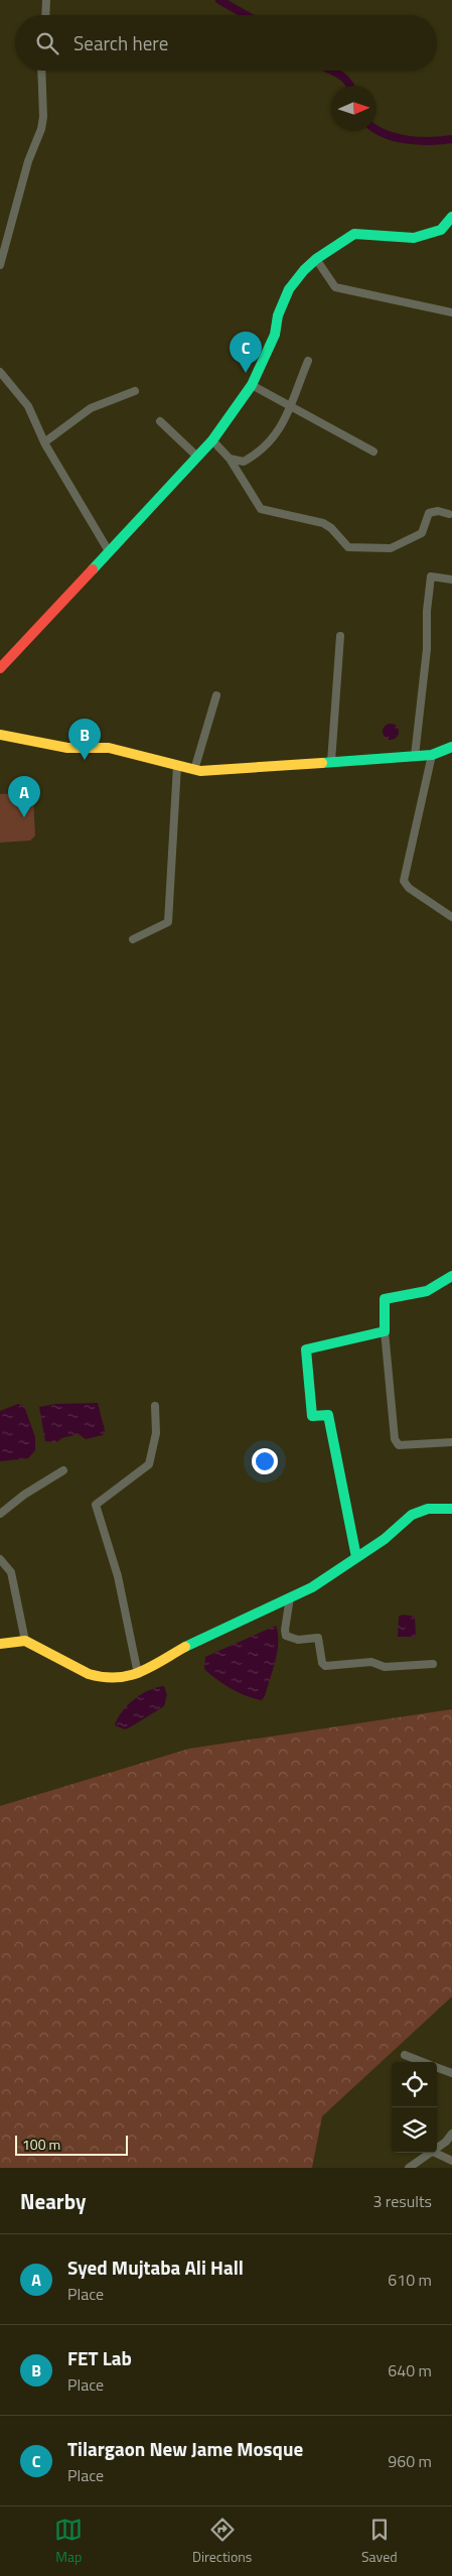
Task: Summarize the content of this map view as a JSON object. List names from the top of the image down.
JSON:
{
  "scale_bar": "100 m",
  "north": "right",
  "page": {
    "search": "Search here",
    "pins": ["C", "B", "A"],
    "scale": "100 m",
    "heading": ["Nearby", "3 results"],
    "list": [
      {
        "mark": "A",
        "name": "Syed Mujtaba Ali Hall",
        "note": "Place",
        "value": "610 m"
      },
      {
        "mark": "B",
        "name": "FET Lab",
        "note": "Place",
        "value": "640 m"
      },
      {
        "mark": "C",
        "name": "Tilargaon New Jame Mosque",
        "note": "Place",
        "value": "960 m"
      }
    ],
    "nav": ["Map", "Directions", "Saved"]
  }
}
